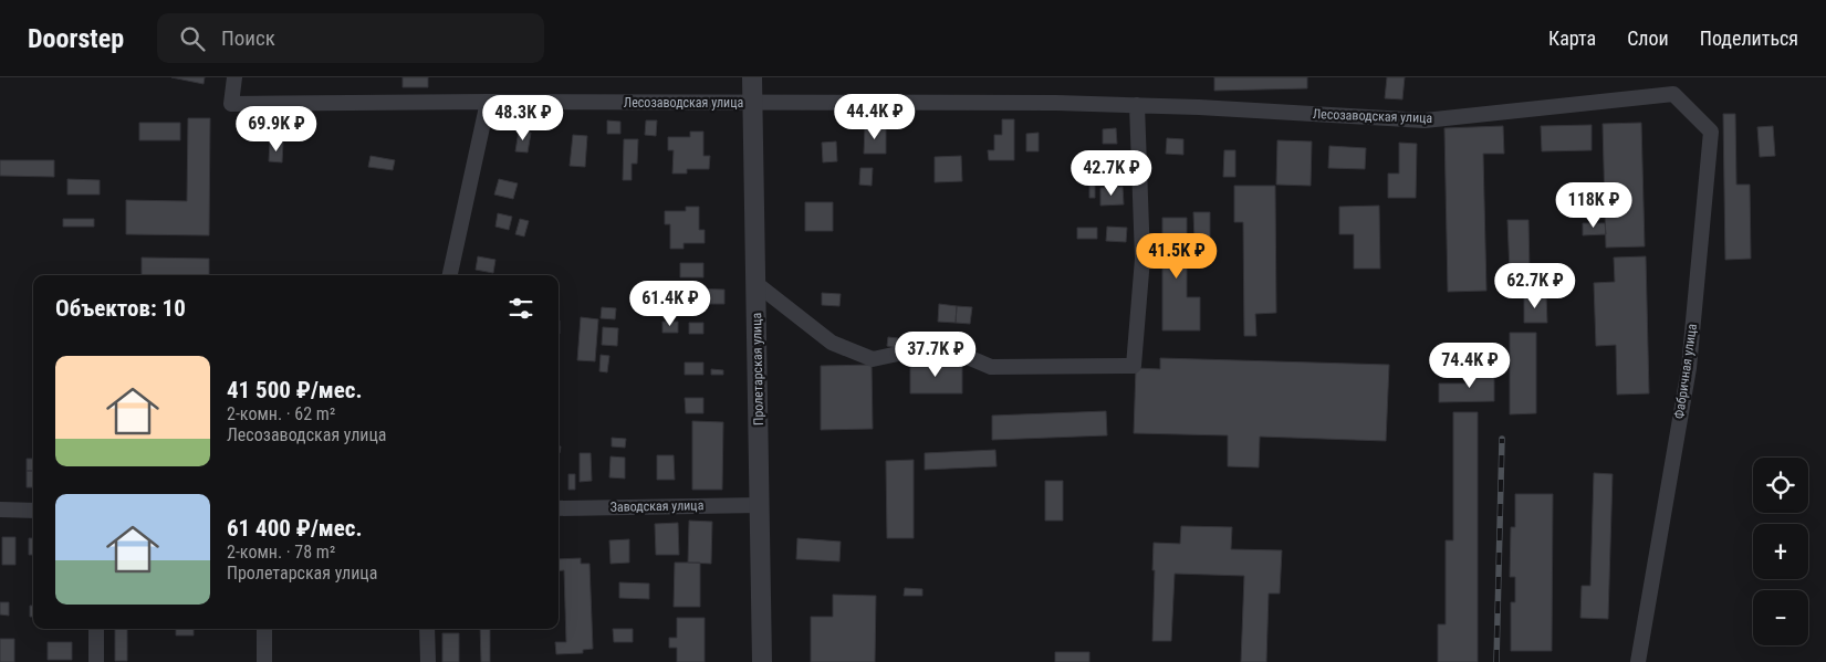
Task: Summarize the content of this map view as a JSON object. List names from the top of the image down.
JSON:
{
  "streets": {
    "street": [
      "Лесозаводская улица",
      "Пролетарская улица",
      "Фабричная улица",
      "Заводская улица"
    ]
  },
  "crossings": [
    ["Лесозаводская улица", "Пролетарская улица"],
    ["Лесозаводская улица", "Фабричная улица"],
    ["Пролетарская улица", "Заводская улица"]
  ],
  "page": {
    "header": "Doorstep",
    "search": "Поиск",
    "nav": ["Карта", "Слои", "Поделиться"],
    "price": [
      "44.4K ₽",
      "48.3K ₽",
      "69.9K ₽",
      "42.7K ₽",
      "118K ₽",
      "41.5K ₽",
      "62.7K ₽",
      "61.4K ₽",
      "37.7K ₽",
      "74.4K ₽"
    ],
    "heading": "Объектов: 10",
    "list": [
      {
        "name": "41 500 ₽/мес.",
        "note": "2-комн. · 62 m² · Лесозаводская улица"
      },
      {
        "name": "61 400 ₽/мес.",
        "note": "2-комн. · 78 m² · Пролетарская улица"
      }
    ],
    "map_buttons": ["+", "−"]
  }
}
